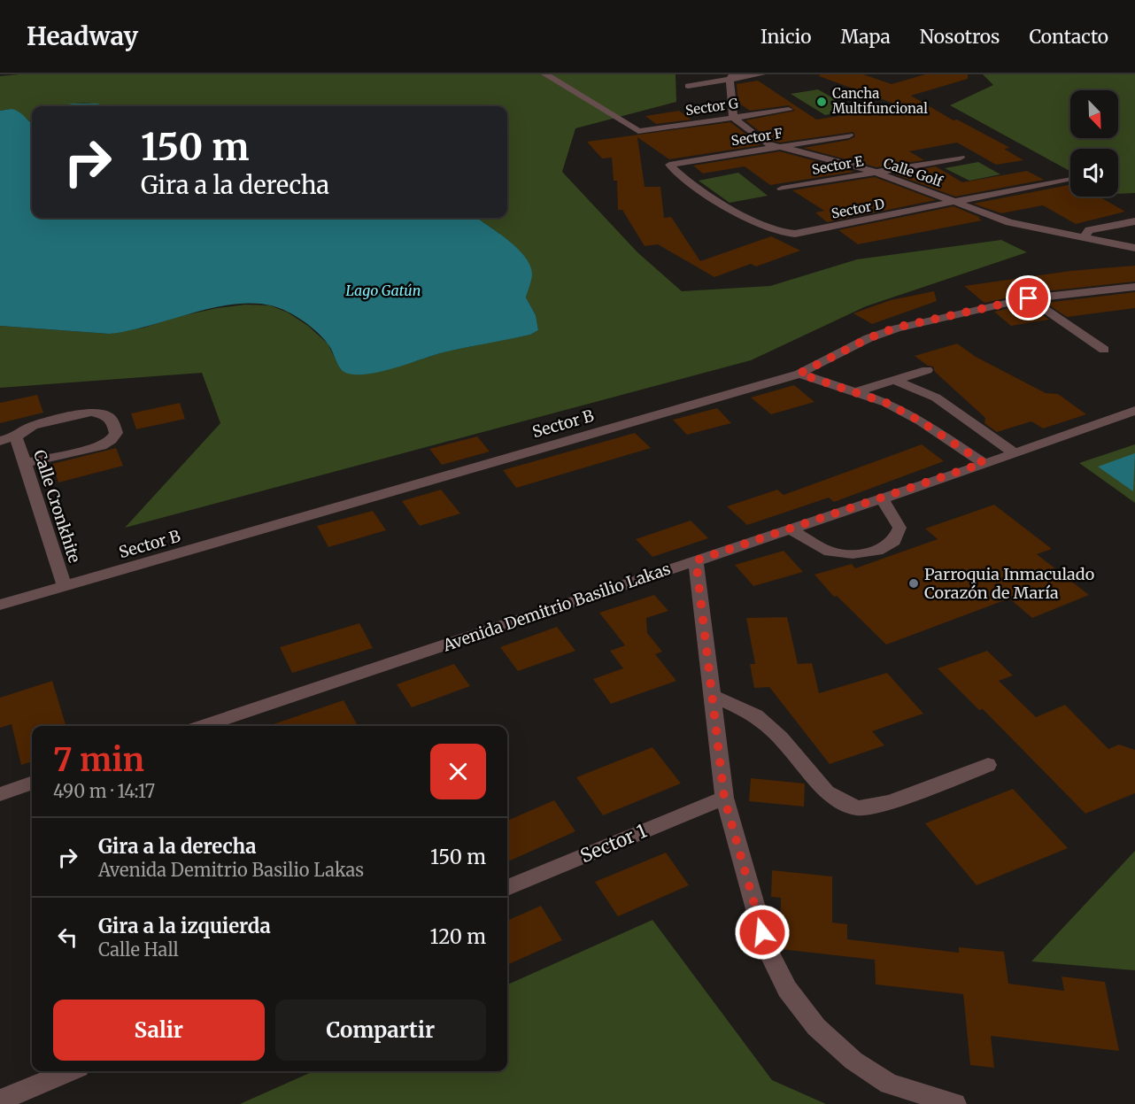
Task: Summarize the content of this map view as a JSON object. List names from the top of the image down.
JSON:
{
  "streets": {
    "street": [
      "Sector G",
      "Sector F",
      "Sector E",
      "Calle Golf",
      "Sector D",
      "Sector B",
      "Calle Cronkhite",
      "Avenida Demitrio Basilio Lakas",
      "Sector 1"
    ]
  },
  "crossings": [
    ["Sector G", "Calle Golf"],
    ["Sector F", "Calle Golf"],
    ["Sector F", "Sector D"],
    ["Sector E", "Calle Golf"],
    ["Calle Golf", "Sector D"],
    ["Sector B", "Calle Cronkhite"]
  ],
  "water": ["Lago Gatún"],
  "places": ["Cancha Multifuncional", "Parroquia Inmaculado Corazón de María"],
  "north": "bottom right",
  "page": {
    "header": "Headway",
    "nav": [
      "Inicio",
      "Mapa",
      "Nosotros",
      "Contacto"
    ],
    "turn": ["150 m", "Gira a la derecha"],
    "heading": ["7 min", "490 m · 14:17"],
    "list": [
      {
        "name": "Gira a la derecha",
        "note": "Avenida Demitrio Basilio Lakas",
        "value": "150 m"
      },
      {
        "name": "Gira a la izquierda",
        "note": "Calle Hall",
        "value": "120 m"
      }
    ],
    "buttons": ["Salir", "Compartir"]
  }
}
